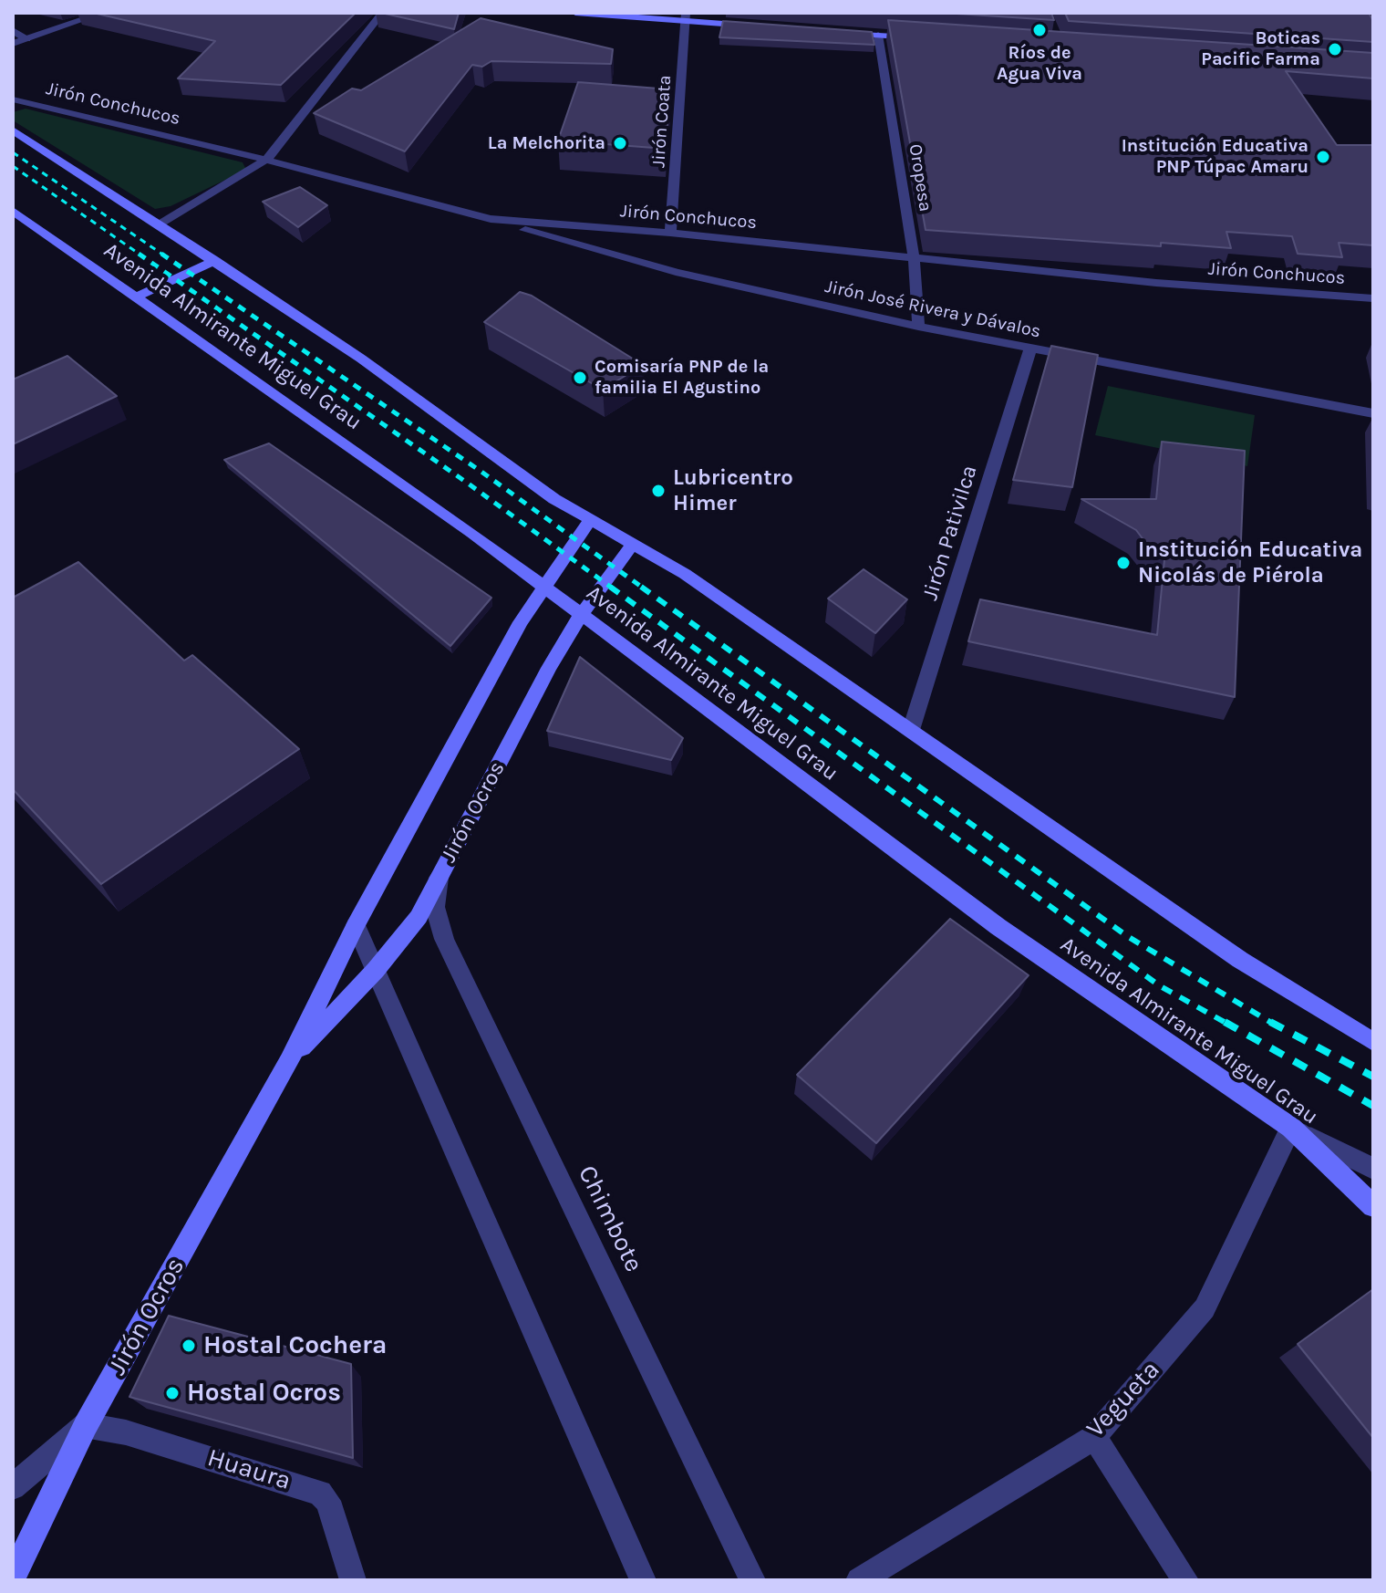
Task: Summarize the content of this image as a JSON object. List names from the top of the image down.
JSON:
{
  "streets": {
    "main road": ["Avenida Almirante Miguel Grau", "Jirón Ocros"],
    "street": [
      "Jirón Conchucos",
      "Jirón Coata",
      "Oropesa",
      "Jirón José Rivera y Dávalos",
      "Jirón Pativilca",
      "Chimbote",
      "Vegueta",
      "Huaura"
    ]
  },
  "crossings": [
    ["Jirón Conchucos", "Jirón Coata"],
    ["Jirón Conchucos", "Oropesa"],
    ["Jirón Conchucos", "Jirón José Rivera y Dávalos"],
    ["Oropesa", "Jirón José Rivera y Dávalos"],
    ["Jirón José Rivera y Dávalos", "Jirón Pativilca"],
    ["Avenida Almirante Miguel Grau", "Jirón Ocros"],
    ["Avenida Almirante Miguel Grau", "Vegueta"],
    ["Jirón Ocros", "Chimbote"],
    ["Jirón Ocros", "Huaura"]
  ],
  "places": [
    "Ríos de Agua Viva",
    "Boticas Pacific Farma",
    "La Melchorita",
    "Institución Educativa PNP Túpac Amaru",
    "Comisaría PNP de la familia El Agustino",
    "Lubricentro Himer",
    "Institución Educativa Nicolás de Piérola",
    "Hostal Cochera",
    "Hostal Ocros"
  ]
}
